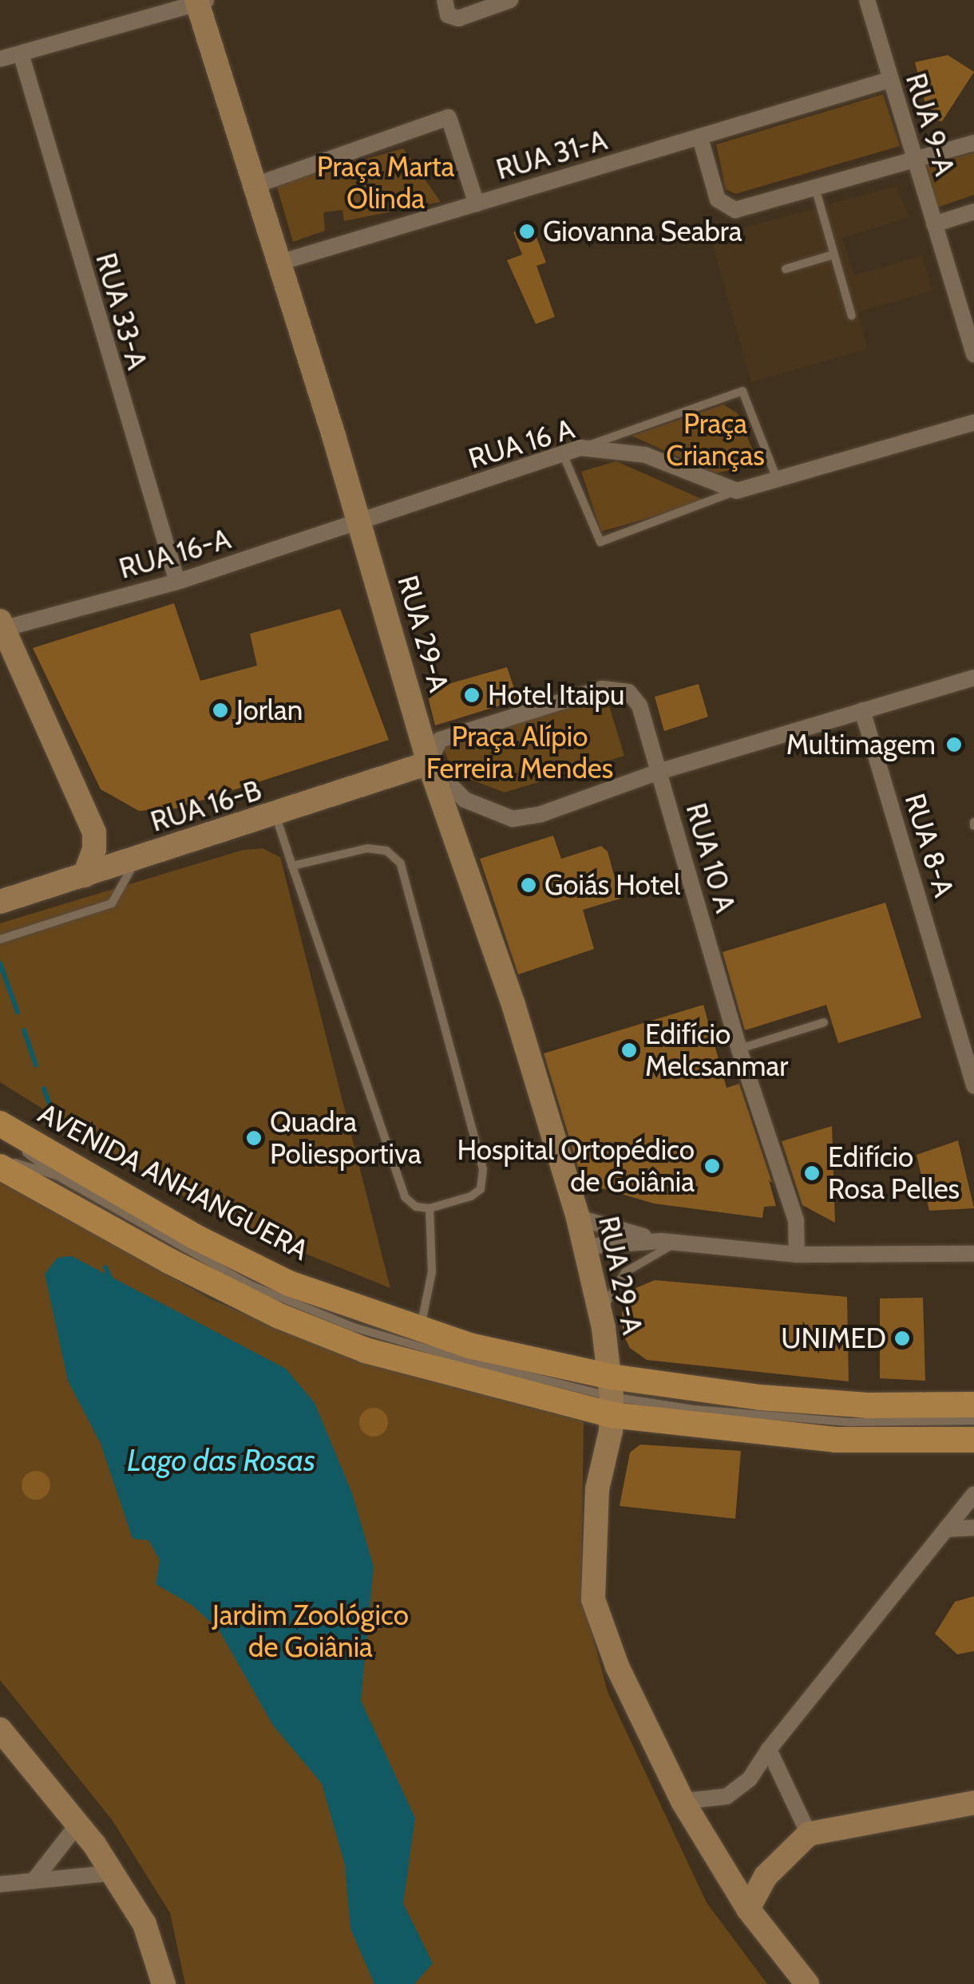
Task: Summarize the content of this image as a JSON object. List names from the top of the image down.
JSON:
{
  "streets": {
    "main road": ["AVENIDA ANHANGUERA"],
    "street": [
      "RUA 9-A",
      "RUA 31-A",
      "RUA 33-A",
      "RUA 16 A",
      "RUA 16-A",
      "RUA 29-A",
      "RUA 16-B",
      "RUA 8-A",
      "RUA 10 A"
    ]
  },
  "crossings": [
    ["RUA 9-A", "RUA 31-A"],
    ["RUA 31-A", "RUA 29-A"],
    ["RUA 33-A", "RUA 16-A"],
    ["RUA 16 A", "RUA 16-A"],
    ["RUA 16 A", "RUA 29-A"],
    ["RUA 16-A", "RUA 29-A"],
    ["RUA 29-A", "RUA 16-B"],
    ["RUA 29-A", "RUA 10 A"],
    ["RUA 29-A", "AVENIDA ANHANGUERA"],
    ["RUA 16-B", "RUA 10 A"]
  ],
  "water": ["Lago das Rosas"],
  "parks": [
    "Praça Marta Olinda",
    "Praça Crianças",
    "Praça Alípio Ferreira Mendes",
    "Jardim Zoológico de Goiânia"
  ],
  "places": [
    "Giovanna Seabra",
    "Hotel Itaipu",
    "Jorlan",
    "Multimagem",
    "Goiás Hotel",
    "Edifício Melcsanmar",
    "Quadra Poliesportiva",
    "Hospital Ortopédico de Goiânia",
    "Edifício Rosa Pelles",
    "UNIMED"
  ]
}
